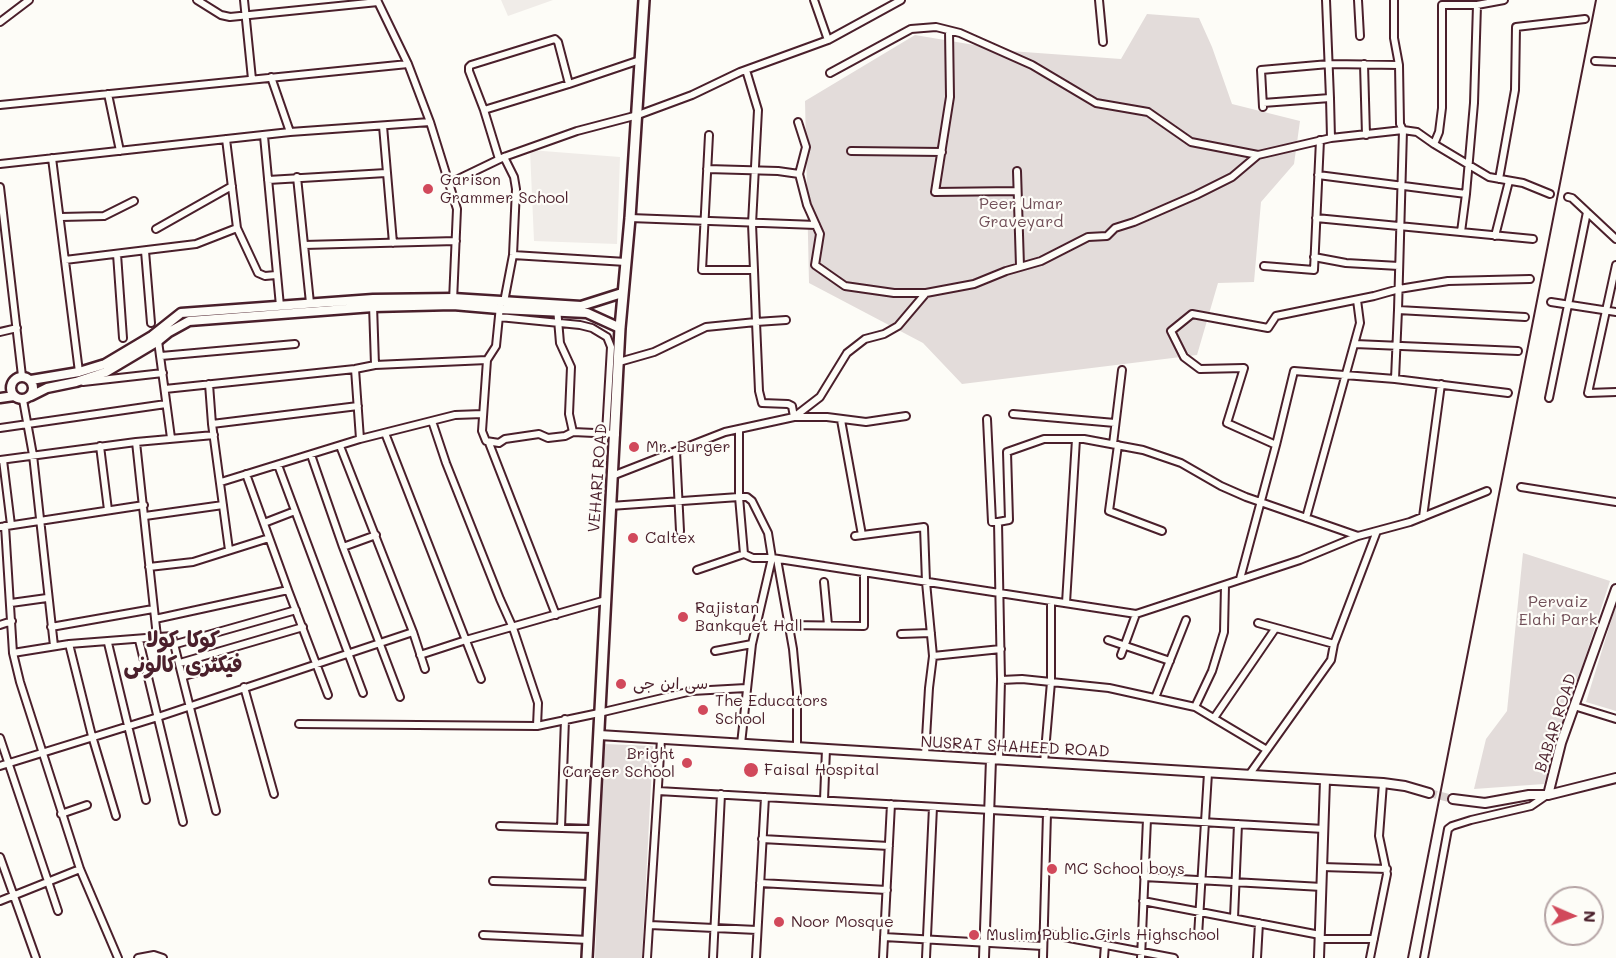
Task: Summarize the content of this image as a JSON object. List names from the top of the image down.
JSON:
{
  "streets": {
    "main road": ["VEHARI ROAD"],
    "street": ["BABAR ROAD", "NUSRAT SHAHEED ROAD"]
  },
  "crossings": [
    ["VEHARI ROAD", "NUSRAT SHAHEED ROAD"]
  ],
  "districts": ["کوکا کولا فیکٹری کالونی"],
  "parks": ["Peer Umar Graveyard", "Pervaiz Elahi Park"],
  "places": [
    "Garison Grammer School",
    "Mr. Burger",
    "Caltex",
    "Rajistan Bankquet Hall",
    "سی این جی",
    "The Educators School",
    "Bright Career School",
    "Faisal Hospital",
    "MC School boys",
    "Noor Mosque",
    "Muslim Public Girls Highschool"
  ],
  "north": "right"
}
